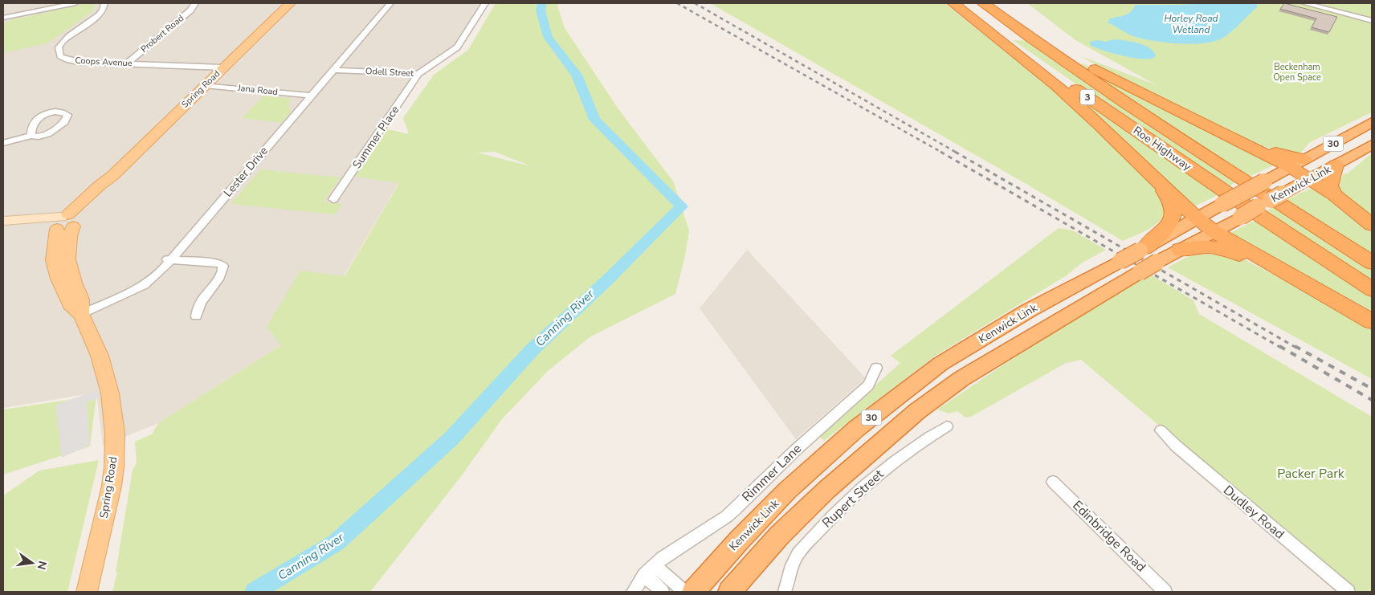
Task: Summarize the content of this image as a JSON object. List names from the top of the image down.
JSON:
{
  "streets": {
    "highway": [
      "3",
      "30",
      "Roe Highway",
      "Kenwick Link"
    ],
    "main road": ["Spring Road"],
    "street": [
      "Probert Road",
      "Coops Avenue",
      "Odell Street",
      "Jana Road",
      "Summer Place",
      "Lester Drive",
      "Rimmer Lane",
      "Rupert Street",
      "Dudley Road",
      "Edinbridge Road"
    ]
  },
  "crossings": [
    ["Probert Road", "Coops Avenue"],
    ["Coops Avenue", "Spring Road"],
    ["Odell Street", "Summer Place"],
    ["Odell Street", "Lester Drive"],
    ["Spring Road", "Jana Road"],
    ["Spring Road", "Lester Drive"],
    ["Jana Road", "Lester Drive"]
  ],
  "water": ["Horley Road Wetland", "Canning River"],
  "parks": ["Beckenham Open Space", "Packer Park"],
  "north": "right"
}
